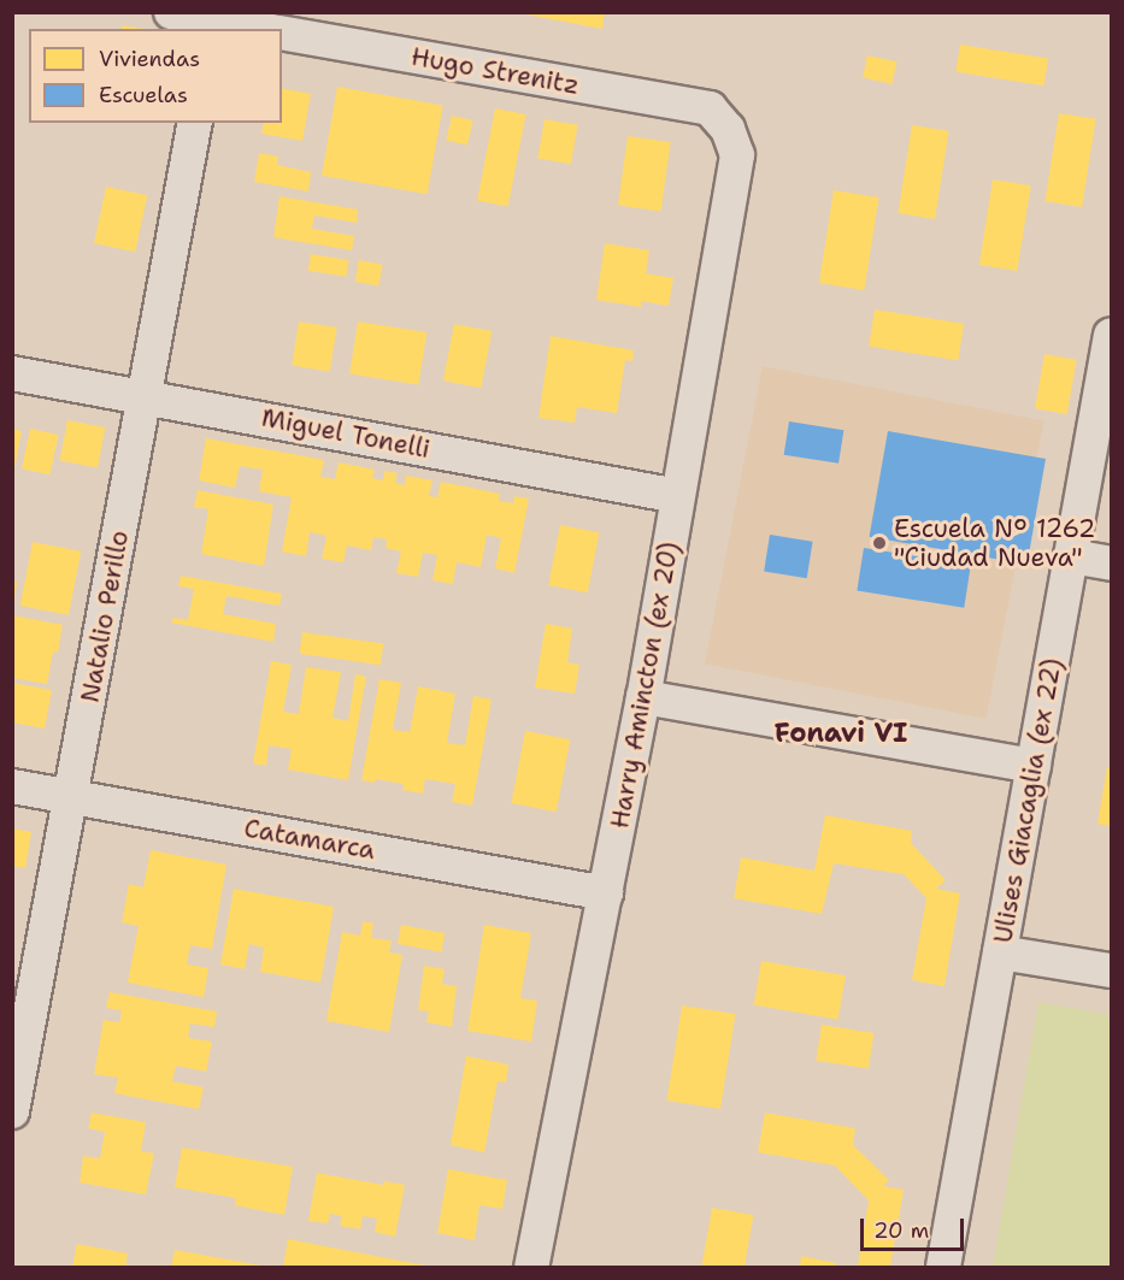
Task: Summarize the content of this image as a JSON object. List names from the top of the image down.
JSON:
{
  "streets": {
    "street": [
      "Hugo Strenitz",
      "Miguel Tonelli",
      "Natalio Perillo",
      "Harry Amincton (ex 20)",
      "Ulises Giacaglia (ex 22)",
      "Catamarca"
    ]
  },
  "crossings": [
    ["Hugo Strenitz", "Harry Amincton (ex 20)"],
    ["Miguel Tonelli", "Natalio Perillo"],
    ["Miguel Tonelli", "Harry Amincton (ex 20)"],
    ["Natalio Perillo", "Catamarca"],
    ["Harry Amincton (ex 20)", "Catamarca"]
  ],
  "districts": ["Fonavi VI"],
  "places": ["Escuela N° 1262 \"Ciudad Nueva\""],
  "legend": ["Viviendas", "Escuelas"],
  "scale_bar": "20 m"
}
